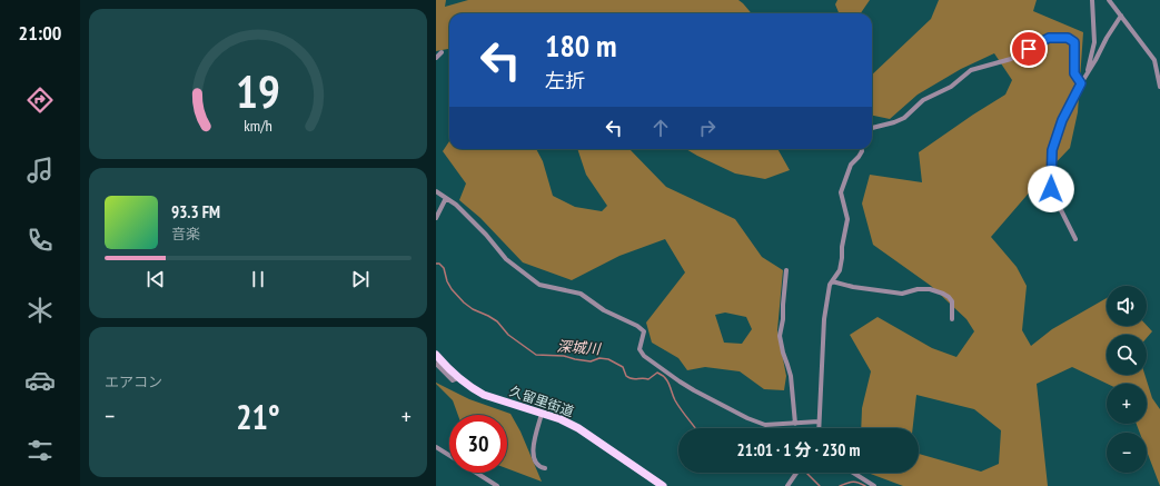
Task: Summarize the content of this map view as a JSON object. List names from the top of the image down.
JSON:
{
  "streets": {
    "main road": ["久留里街道"]
  },
  "water": ["深城川"],
  "page": {
    "tabs": "21:00",
    "turn": ["180 m", "左折"],
    "song": ["93.3 FM", "音楽"],
    "map_buttons": ["+", "−"],
    "tile": "エアコン",
    "heat": ["−", "21°", "+"],
    "limit": "30",
    "trip": "21:01 · 1 分 · 230 m",
    "gauge": ["19", "km/h"]
  }
}
